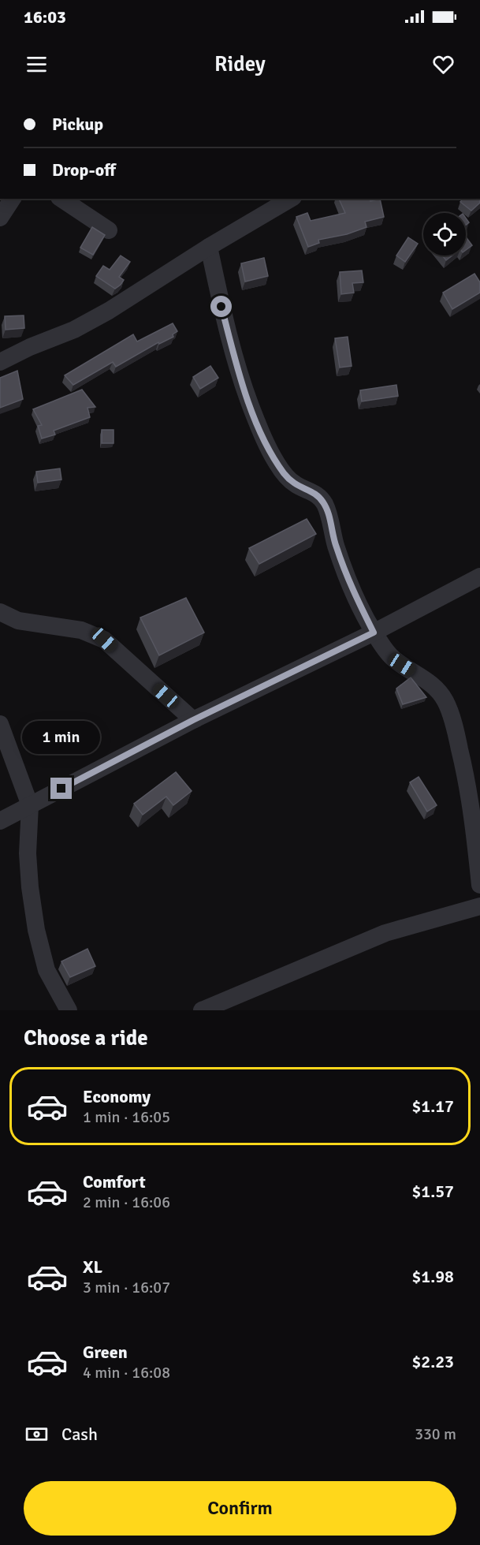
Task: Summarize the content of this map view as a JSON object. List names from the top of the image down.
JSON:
{
  "page": {
    "status": "16:03",
    "header": "Ridey",
    "banner": ["Pickup", "Drop-off"],
    "bubble": "1 min",
    "heading": "Choose a ride",
    "list": [
      {
        "name": "Economy",
        "note": "1 min · 16:05",
        "value": "$1.17"
      },
      {
        "name": "Comfort",
        "note": "2 min · 16:06",
        "value": "$1.57"
      },
      {
        "name": "XL",
        "note": "3 min · 16:07",
        "value": "$1.98"
      },
      {
        "name": "Green",
        "note": "4 min · 16:08",
        "value": "$2.23"
      }
    ],
    "pay": ["Cash", "330 m"],
    "buttons": "Confirm"
  }
}
